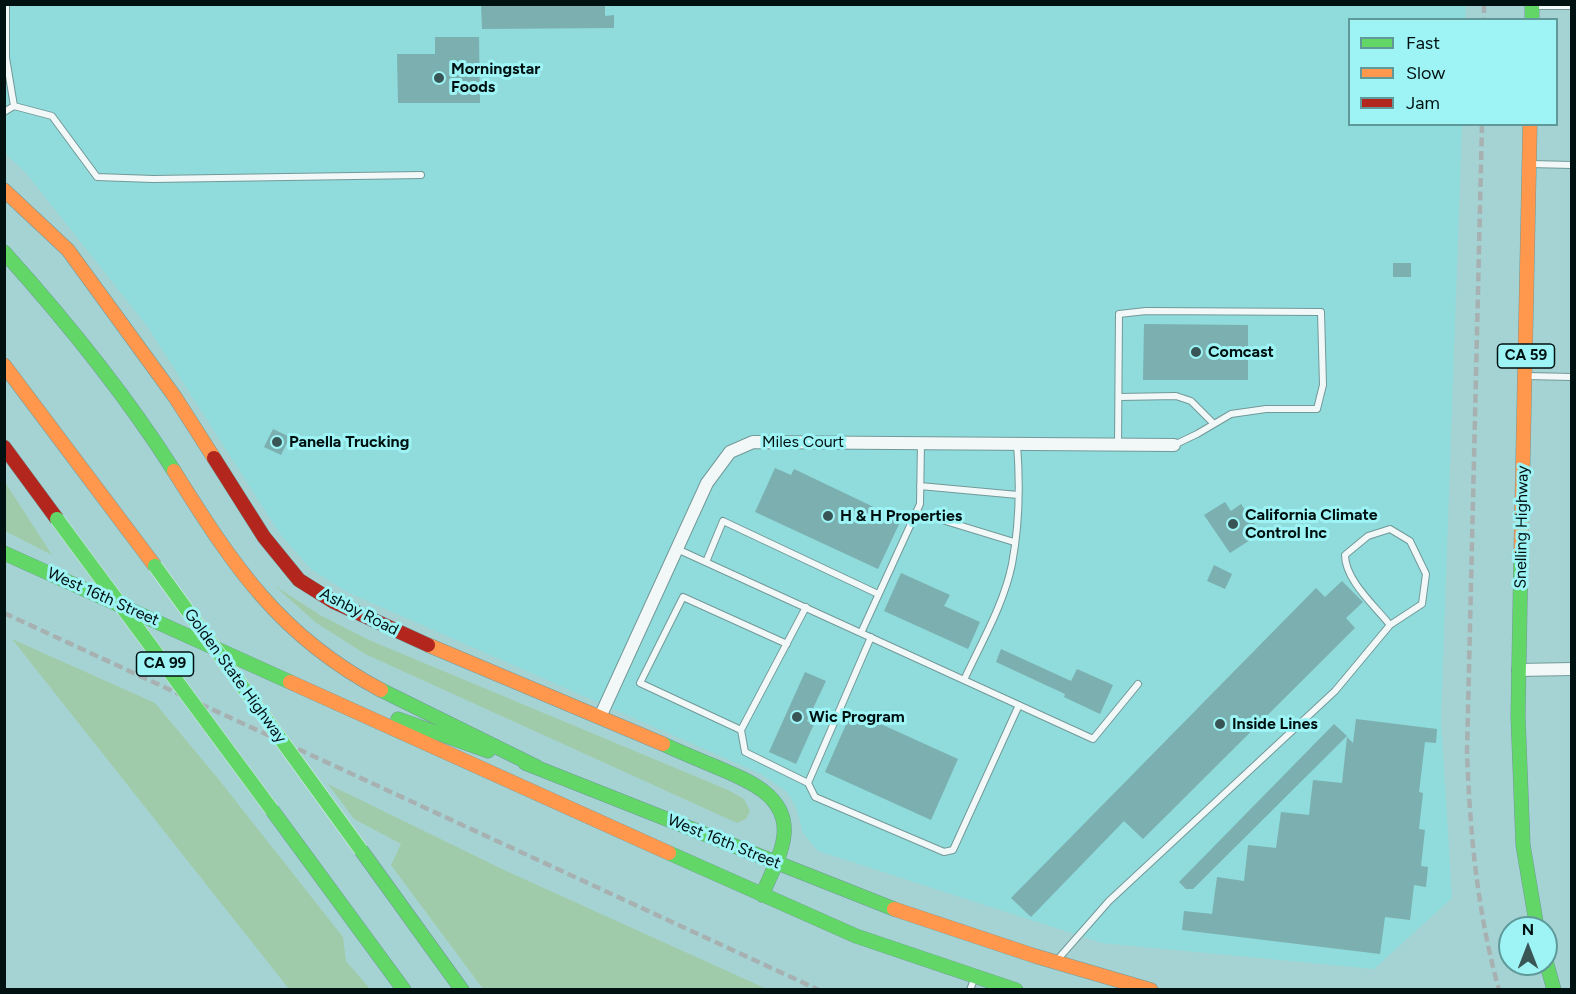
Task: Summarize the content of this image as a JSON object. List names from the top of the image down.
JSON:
{
  "streets": {
    "main road": [
      "CA 59",
      "Snelling Highway",
      "West 16th Street",
      "Ashby Road",
      "CA 99",
      "Golden State Highway"
    ],
    "street": ["Miles Court"]
  },
  "crossings": [
    ["Miles Court", "Ashby Road"],
    ["West 16th Street", "Ashby Road"]
  ],
  "places": [
    "Morningstar Foods",
    "Comcast",
    "Panella Trucking",
    "H & H Properties",
    "California Climate Control Inc",
    "Wic Program",
    "Inside Lines"
  ],
  "legend": ["Fast", "Slow", "Jam"],
  "north": "top"
}
